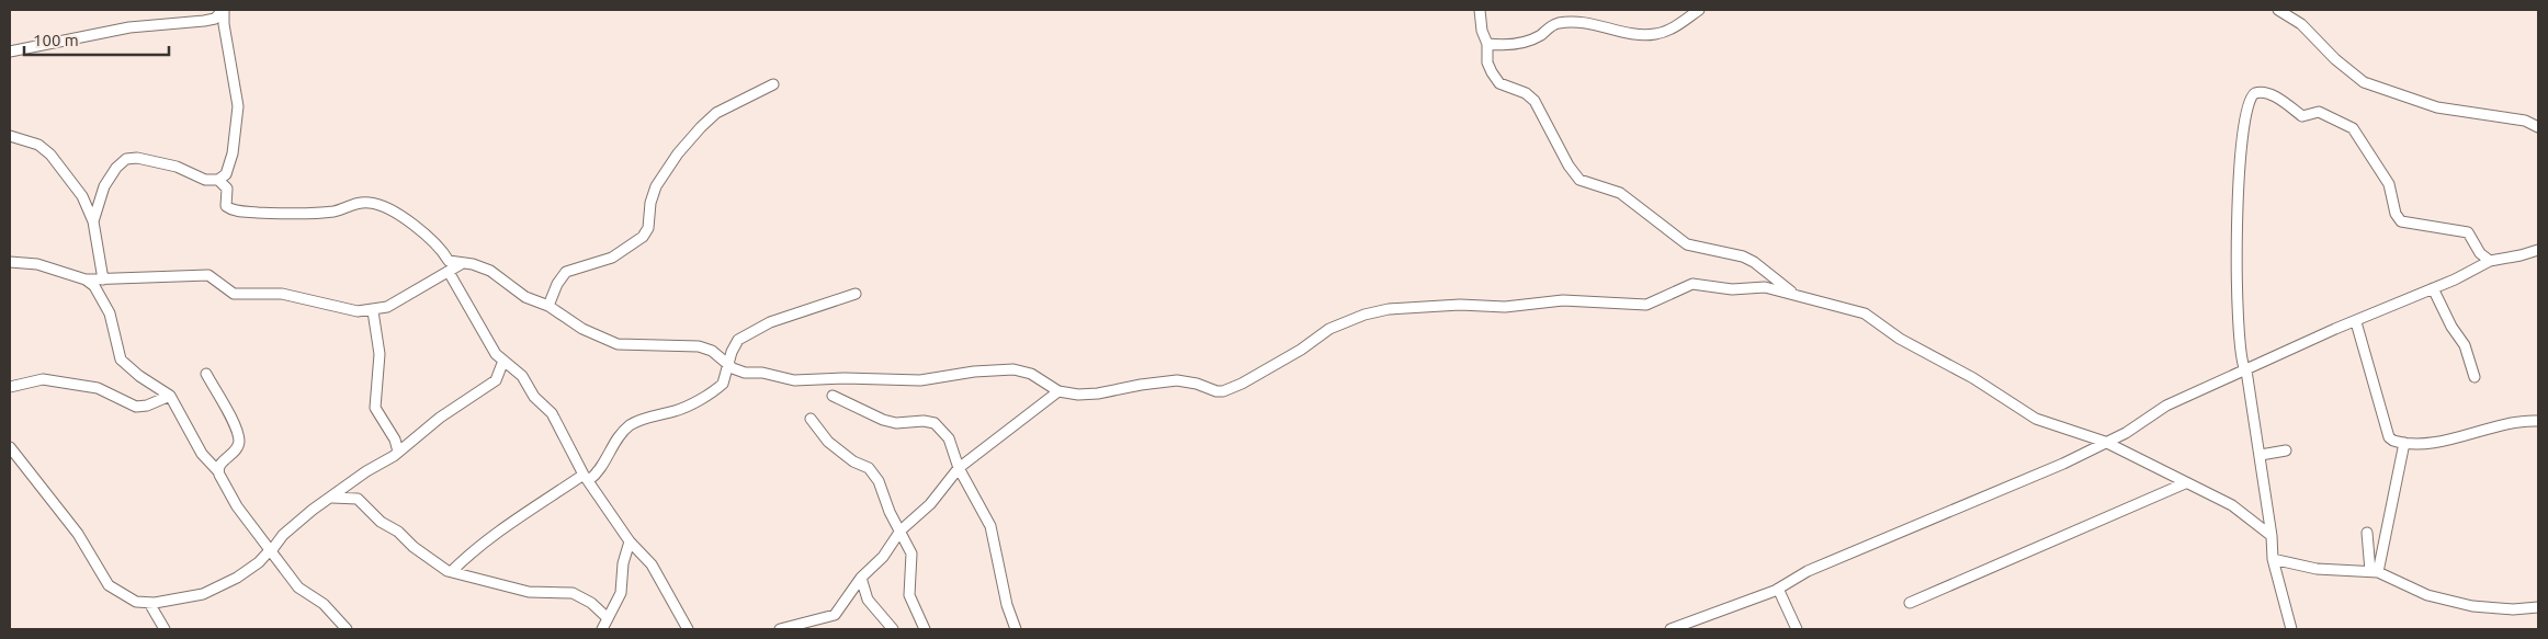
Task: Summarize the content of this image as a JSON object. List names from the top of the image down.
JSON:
{
  "scale_bar": "100 m"
}
